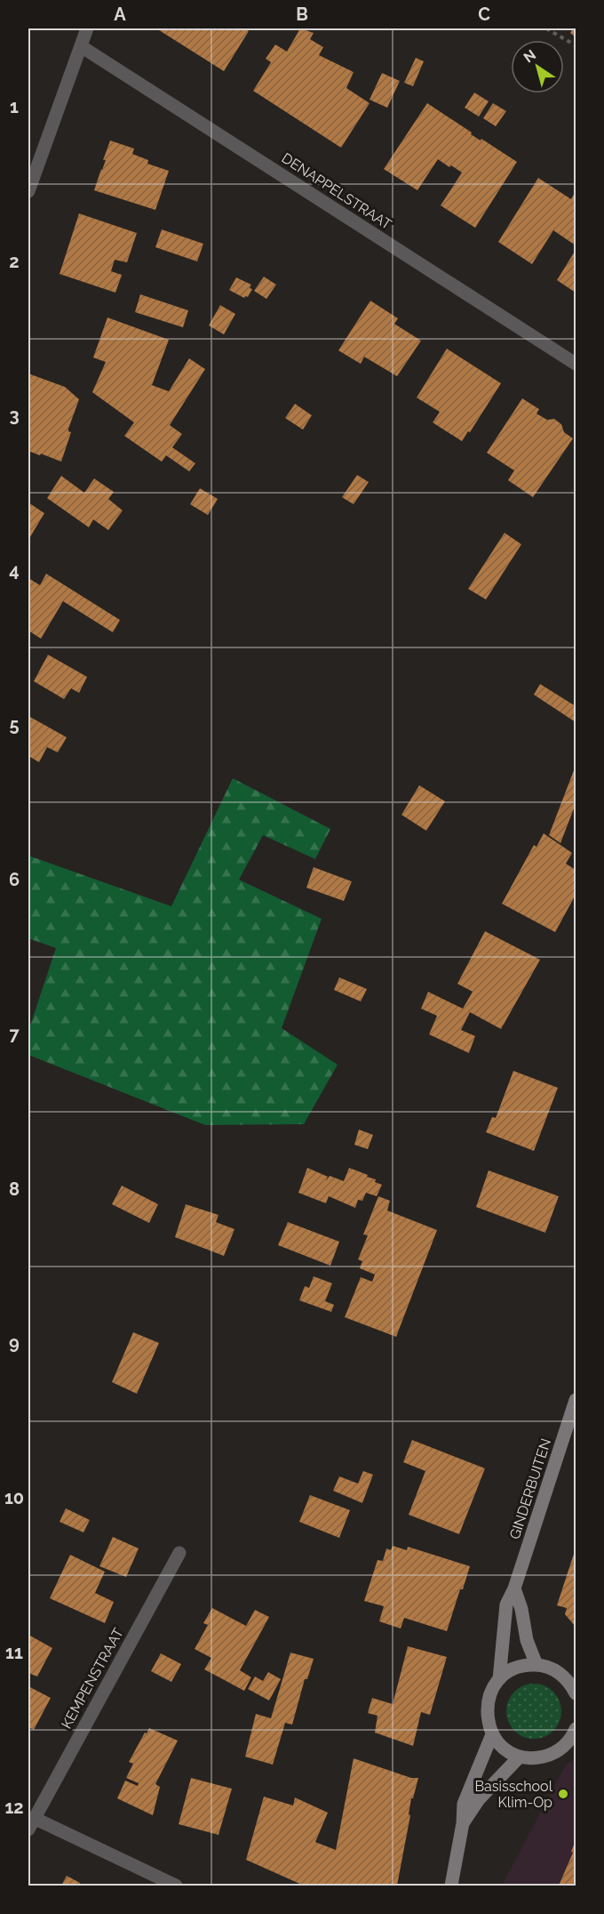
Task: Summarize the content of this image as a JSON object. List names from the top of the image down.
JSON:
{
  "streets": {
    "main road": ["GINDERBUITEN"],
    "street": ["DENAPPELSTRAAT", "KEMPENSTRAAT"]
  },
  "places": ["Basisschool Klim-Op"],
  "north": "top left",
  "grid": {
    "columns": ["A", "B", "C"],
    "rows": [
      "1",
      "2",
      "3",
      "4",
      "5",
      "6",
      "7",
      "8",
      "9",
      "10",
      "11",
      "12"
    ]
  }
}
